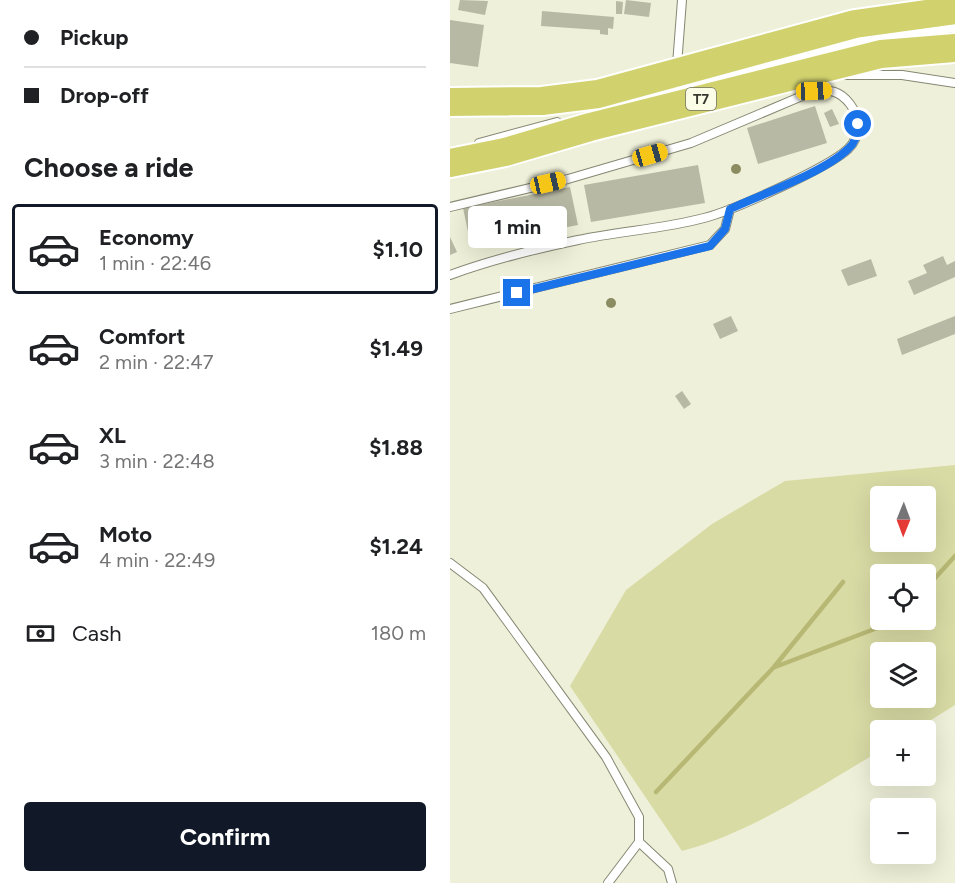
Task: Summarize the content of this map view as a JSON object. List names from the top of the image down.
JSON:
{
  "streets": {
    "highway": ["T7"]
  },
  "north": "bottom",
  "page": {
    "banner": ["Pickup", "Drop-off"],
    "heading": "Choose a ride",
    "list": [
      {
        "name": "Economy",
        "note": "1 min · 22:46",
        "value": "$1.10"
      },
      {
        "name": "Comfort",
        "note": "2 min · 22:47",
        "value": "$1.49"
      },
      {
        "name": "XL",
        "note": "3 min · 22:48",
        "value": "$1.88"
      },
      {
        "name": "Moto",
        "note": "4 min · 22:49",
        "value": "$1.24"
      }
    ],
    "bubble": "1 min",
    "map_buttons": ["+", "−"],
    "pay": ["Cash", "180 m"],
    "buttons": "Confirm"
  }
}
